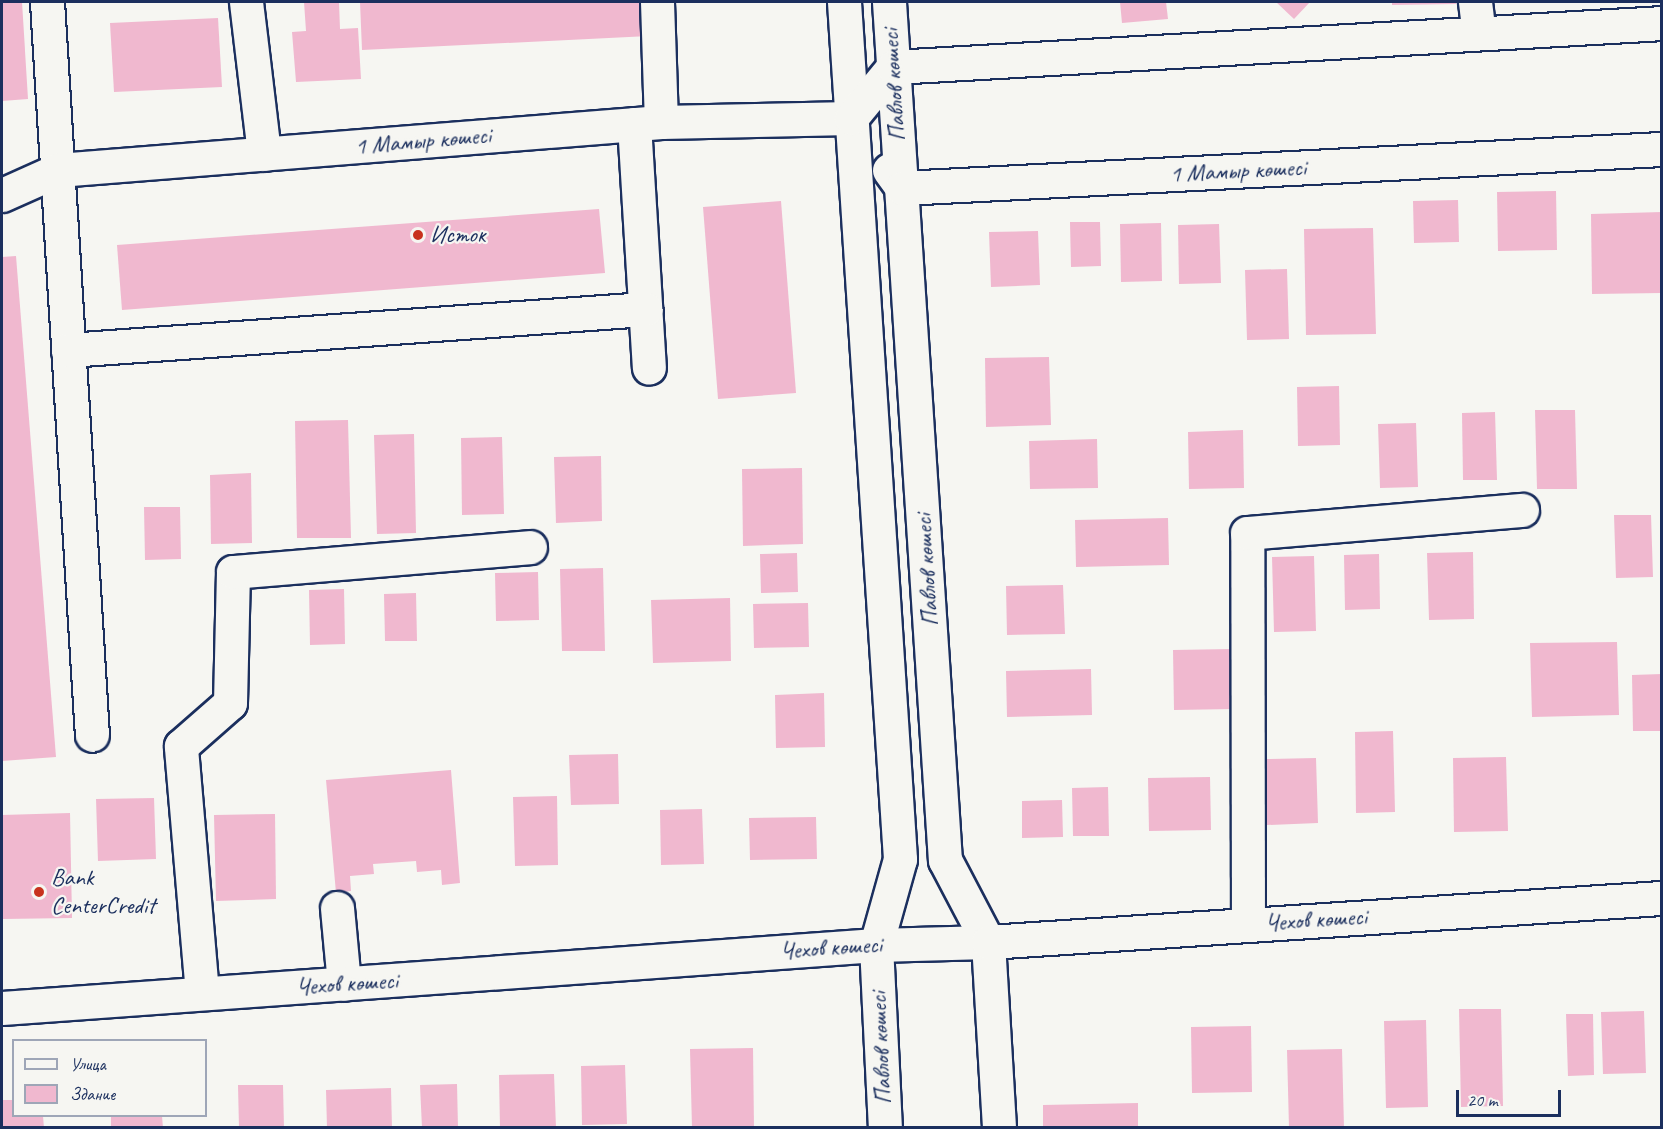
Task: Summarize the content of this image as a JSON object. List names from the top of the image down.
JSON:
{
  "streets": {
    "street": ["Павлов көшесі", "1 Мамыр көшесі", "Чехов көшесі"]
  },
  "crossings": [
    ["Павлов көшесі", "1 Мамыр көшесі"],
    ["Павлов көшесі", "Чехов көшесі"]
  ],
  "places": ["Исток", "Bank CenterCredit"],
  "legend": ["Улица", "Здание"],
  "scale_bar": "20 m"
}
